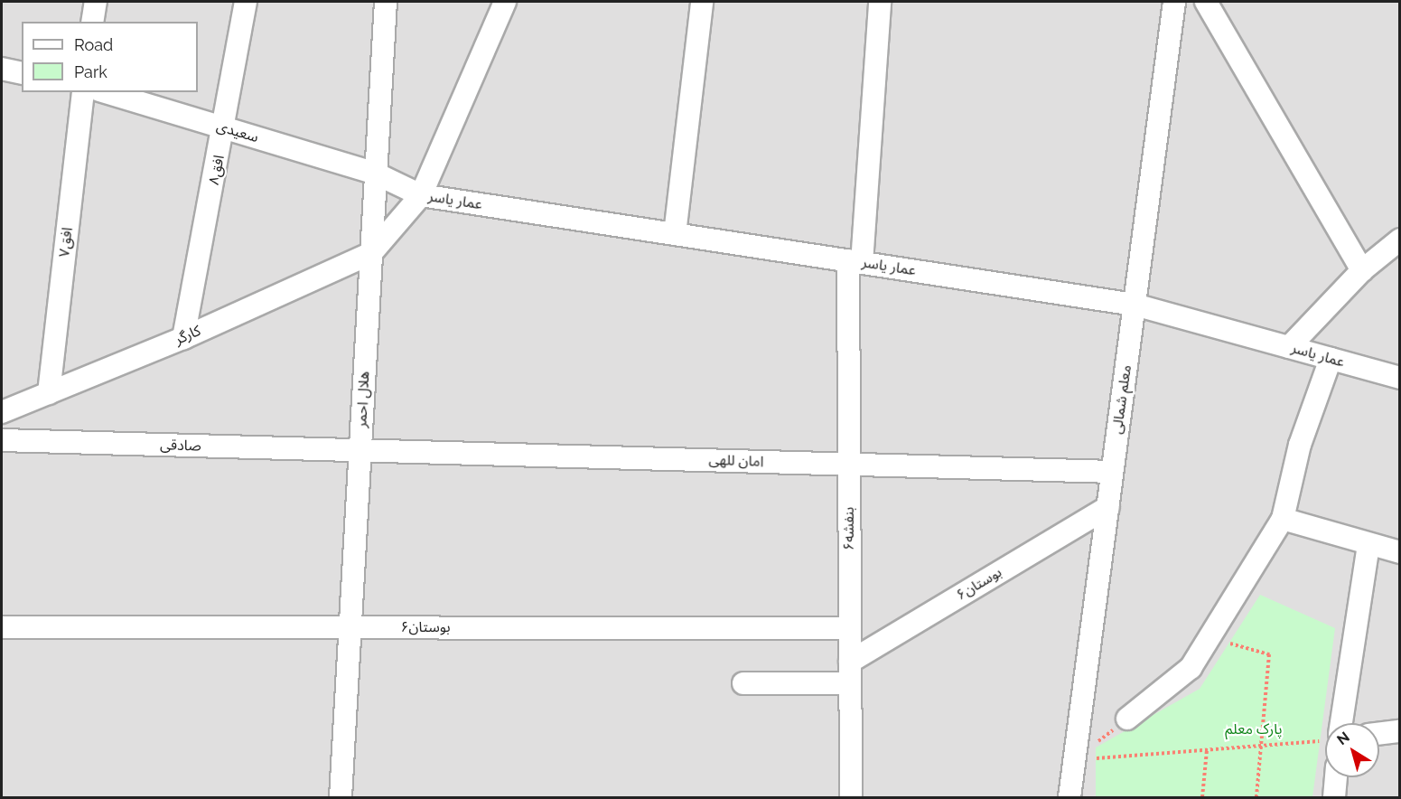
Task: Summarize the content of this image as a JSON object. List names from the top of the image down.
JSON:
{
  "streets": {
    "street": [
      "سعیدی",
      "افق۸",
      "عمار یاسر",
      "افق۷",
      "کارگر",
      "هلال احمر",
      "معلم شمالی",
      "صادقی",
      "امان للهی",
      "بنفشه۶",
      "بوستان۶"
    ]
  },
  "crossings": [
    ["سعیدی", "افق۸"],
    ["سعیدی", "عمار یاسر"],
    ["سعیدی", "هلال احمر"],
    ["افق۸", "کارگر"],
    ["عمار یاسر", "هلال احمر"],
    ["عمار یاسر", "معلم شمالی"],
    ["عمار یاسر", "بنفشه۶"],
    ["افق۷", "کارگر"],
    ["کارگر", "هلال احمر"],
    ["هلال احمر", "صادقی"],
    ["هلال احمر", "امان للهی"],
    ["هلال احمر", "بوستان۶"],
    ["معلم شمالی", "امان للهی"],
    ["معلم شمالی", "بوستان۶"],
    ["صادقی", "امان للهی"],
    ["امان للهی", "بنفشه۶"],
    ["بنفشه۶", "بوستان۶"]
  ],
  "parks": ["پارک معلم"],
  "legend": ["Road", "Park"],
  "north": "top left"
}
